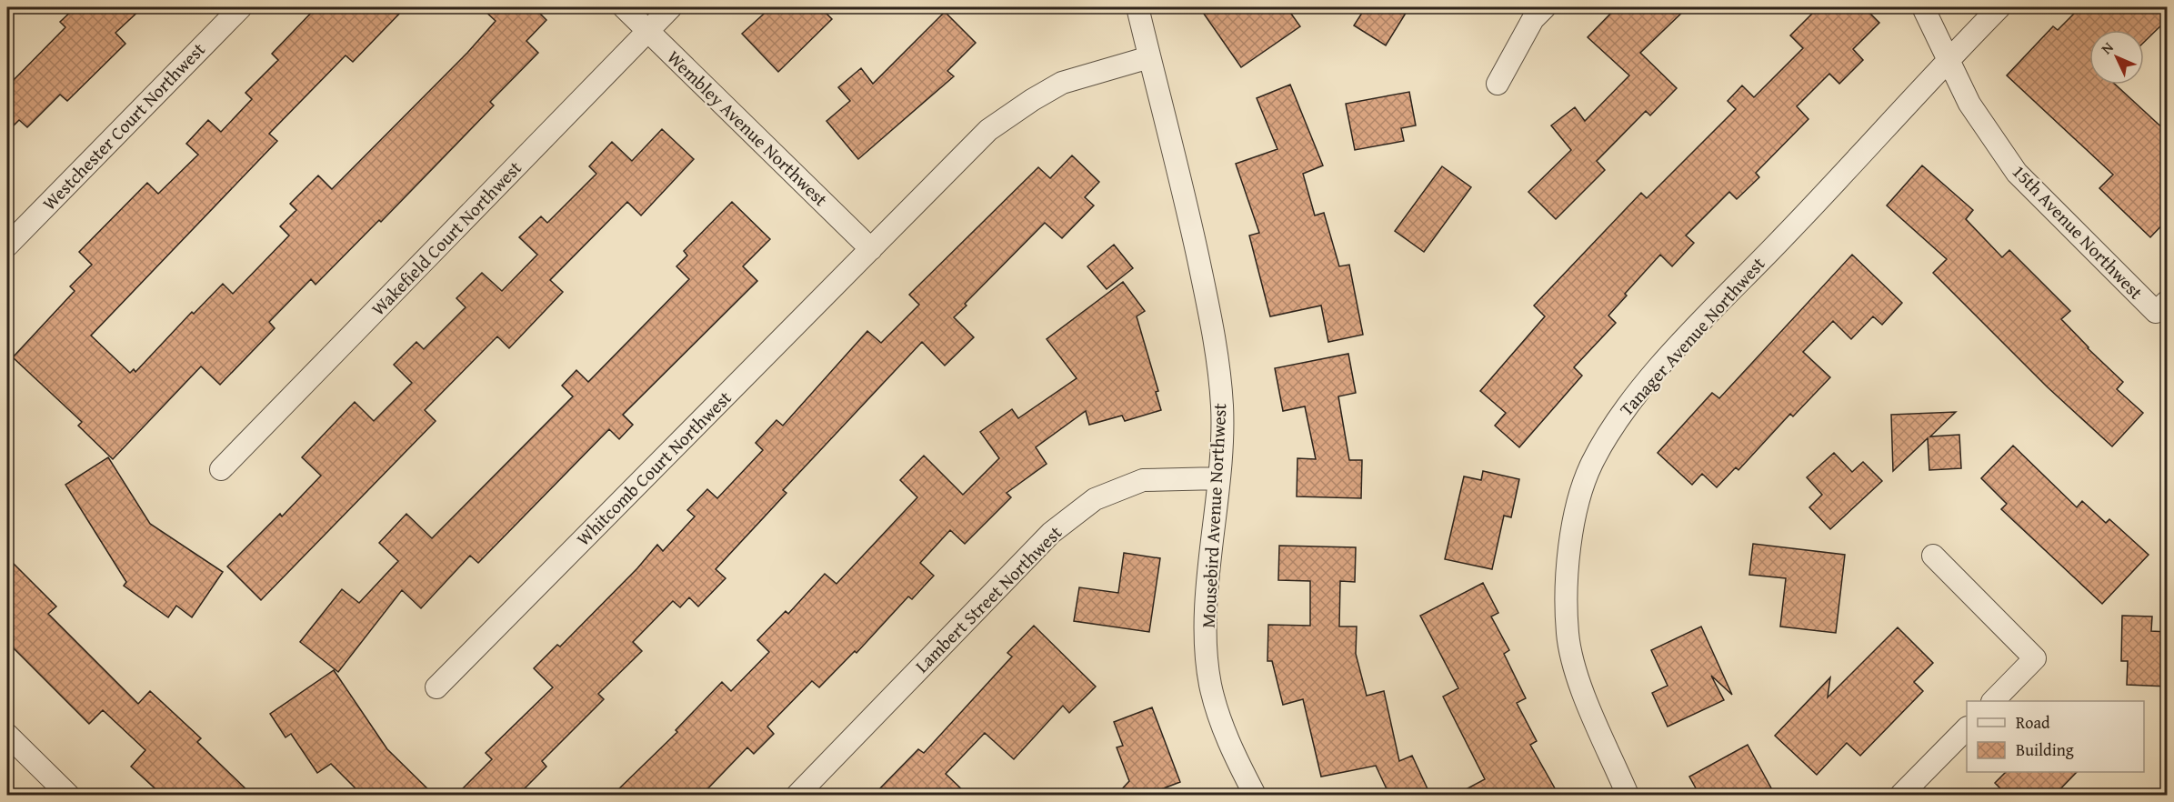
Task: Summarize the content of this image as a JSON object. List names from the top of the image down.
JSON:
{
  "streets": {
    "street": [
      "Westchester Court Northwest",
      "Wembley Avenue Northwest",
      "15th Avenue Northwest",
      "Wakefield Court Northwest",
      "Tanager Avenue Northwest",
      "Whitcomb Court Northwest",
      "Mousebird Avenue Northwest",
      "Lambert Street Northwest"
    ]
  },
  "crossings": [
    ["Wembley Avenue Northwest", "Wakefield Court Northwest"],
    ["Wembley Avenue Northwest", "Whitcomb Court Northwest"],
    ["15th Avenue Northwest", "Tanager Avenue Northwest"],
    ["Whitcomb Court Northwest", "Mousebird Avenue Northwest"],
    ["Mousebird Avenue Northwest", "Lambert Street Northwest"]
  ],
  "legend": ["Road", "Building"],
  "north": "top left"
}
